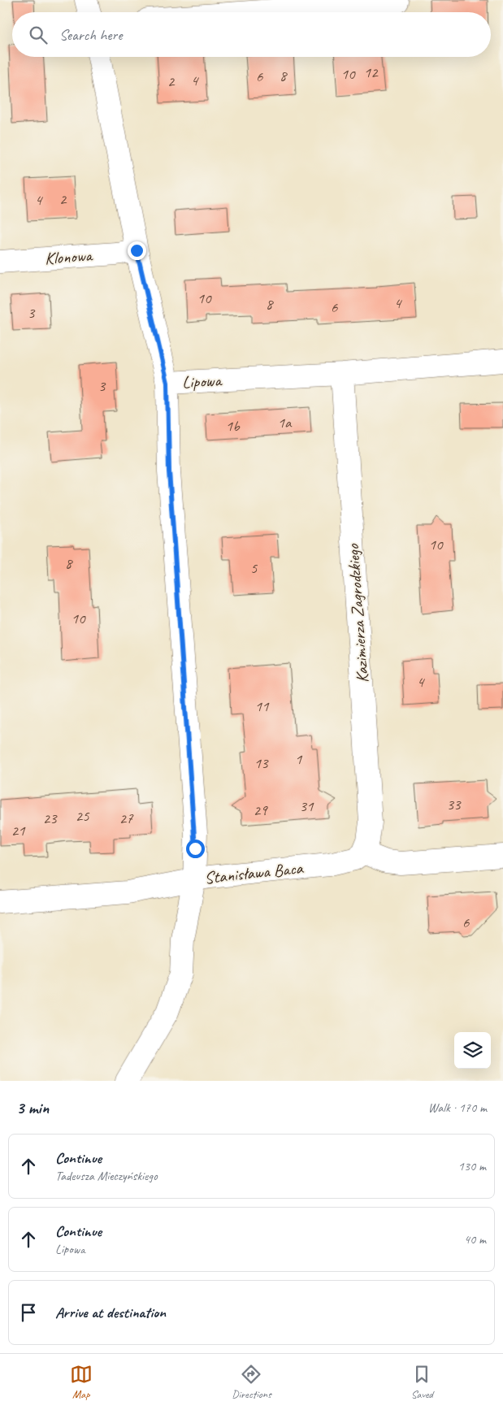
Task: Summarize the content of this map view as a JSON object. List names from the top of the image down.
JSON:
{
  "streets": {
    "street": [
      "Klonowa",
      "Lipowa",
      "Kazimierza Zagrodzkiego",
      "Stanisława Baca"
    ]
  },
  "crossings": [
    ["Klonowa", "Lipowa"],
    ["Lipowa", "Kazimierza Zagrodzkiego"],
    ["Kazimierza Zagrodzkiego", "Stanisława Baca"]
  ],
  "house_numbers": [
    "12",
    "10",
    "8",
    "6",
    "4",
    "2",
    "2",
    "4",
    "10",
    "4",
    "8",
    "6",
    "3",
    "3",
    "1a",
    "1b",
    "10",
    "8",
    "5",
    "10",
    "4",
    "11",
    "1",
    "13",
    "33",
    "31",
    "29",
    "25",
    "23",
    "27",
    "21",
    "6"
  ],
  "page": {
    "search": "Search here",
    "heading": ["3 min", "Walk · 170 m"],
    "list": [
      ["Continue", "Tadeusza Mieczyńskiego", "130 m"],
      ["Continue", "Lipowa", "40 m"],
      "Arrive at destination"
    ],
    "nav": ["Map", "Directions", "Saved"]
  }
}
